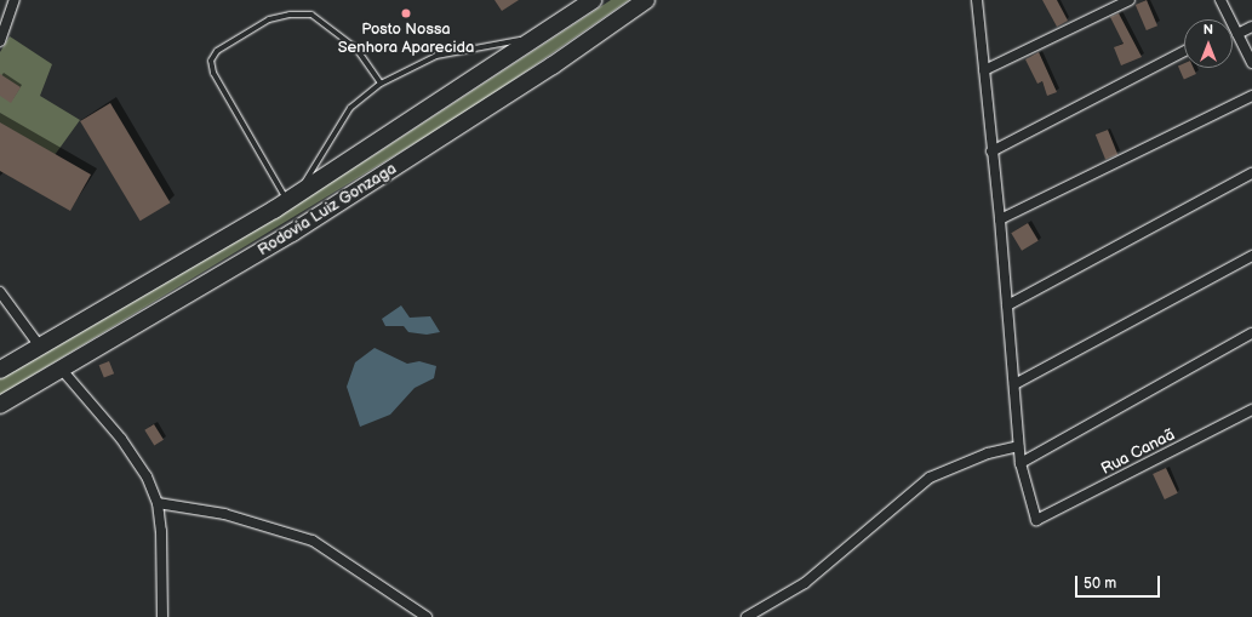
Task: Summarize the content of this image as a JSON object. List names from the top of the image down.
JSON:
{
  "streets": {
    "highway": ["Rodovia Luiz Gonzaga"],
    "street": ["Rua Canaã"]
  },
  "places": ["Posto Nossa Senhora Aparecida"],
  "scale_bar": "50 m",
  "north": "top"
}
